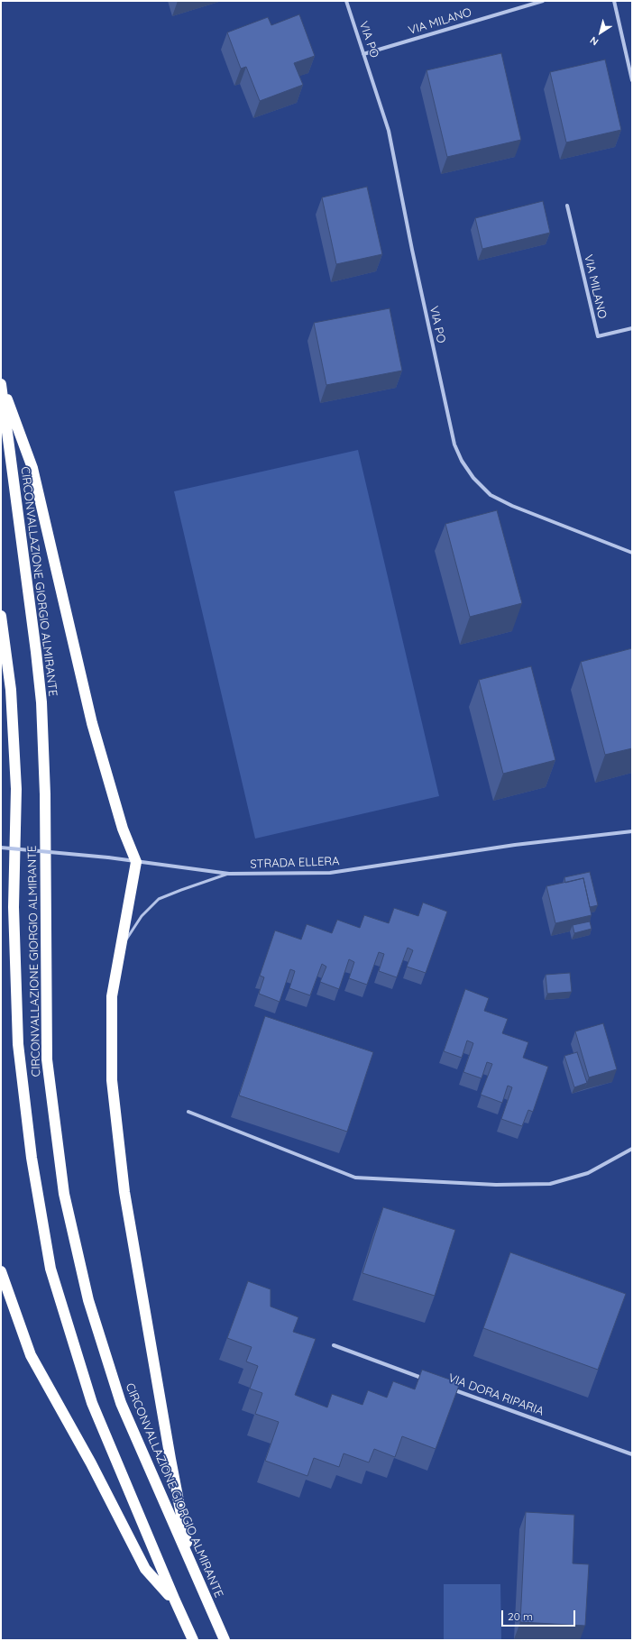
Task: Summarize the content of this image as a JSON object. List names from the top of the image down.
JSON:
{
  "streets": {
    "highway": ["CIRCONVALLAZIONE GIORGIO ALMIRANTE"],
    "street": [
      "VIA MILANO",
      "VIA PO",
      "STRADA ELLERA",
      "VIA DORA RIPARIA"
    ]
  },
  "crossings": [
    ["VIA MILANO", "VIA PO"]
  ],
  "scale_bar": "20 m",
  "north": "bottom left"
}
